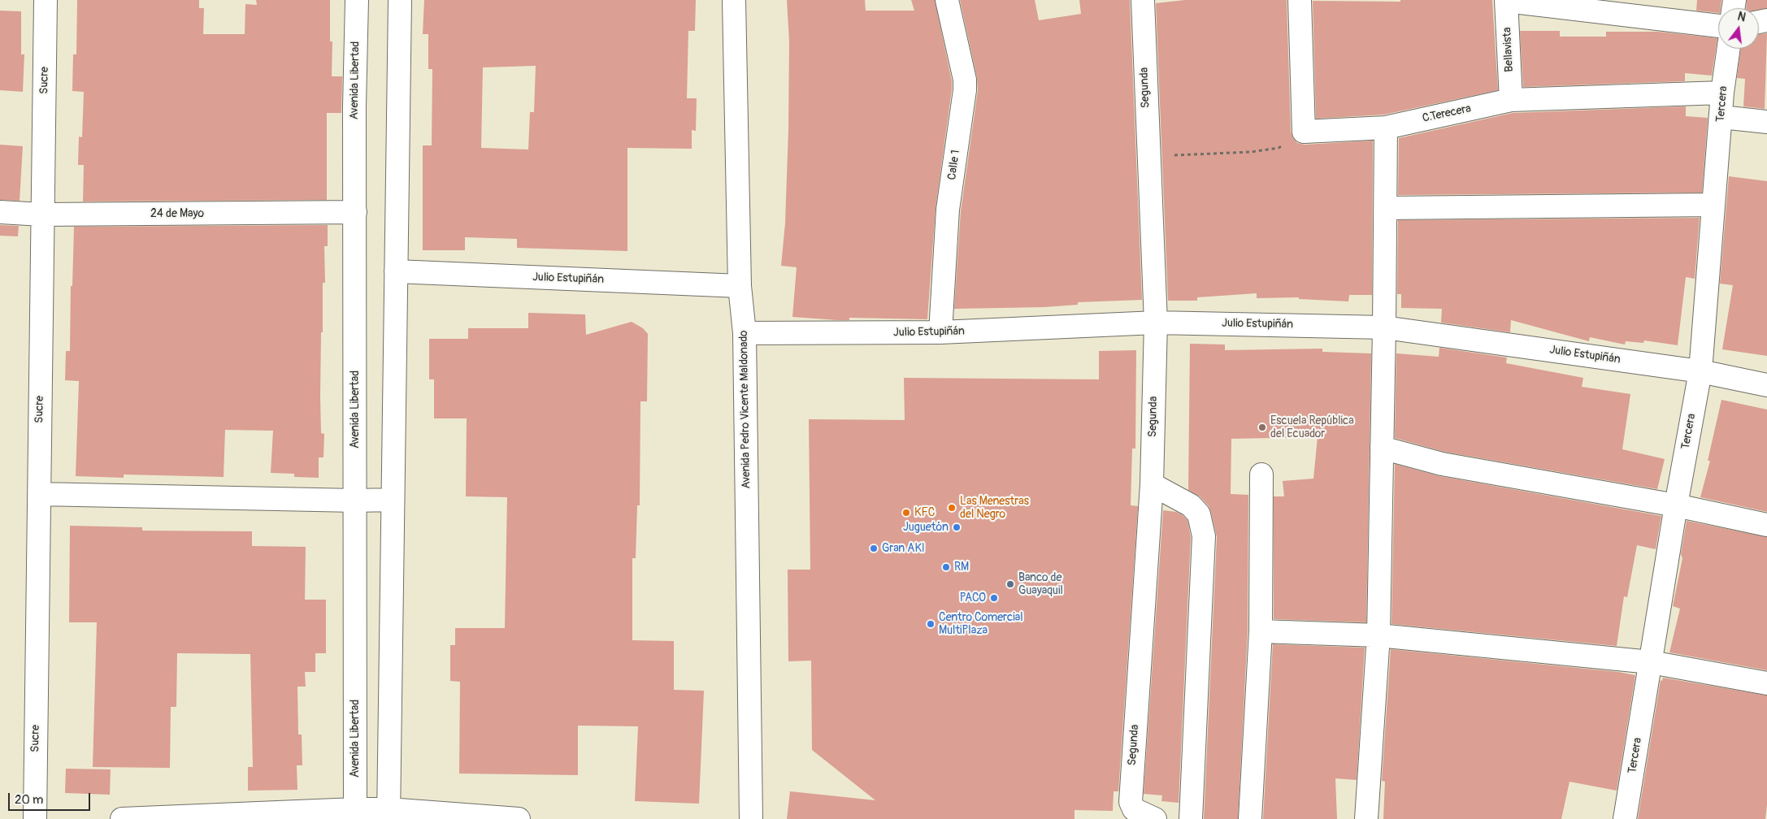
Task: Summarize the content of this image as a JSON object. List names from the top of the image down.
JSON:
{
  "streets": {
    "street": [
      "Bellavista",
      "Sucre",
      "Avenida Libertad",
      "Segunda",
      "Tercera",
      "C.Terecera",
      "Calle 1",
      "24 de Mayo",
      "Julio Estupiñán",
      "Avenida Pedro Vicente Maldonado"
    ]
  },
  "crossings": [
    ["Bellavista", "C.Terecera"],
    ["Sucre", "24 de Mayo"],
    ["Avenida Libertad", "24 de Mayo"],
    ["Segunda", "Julio Estupiñán"],
    ["Tercera", "C.Terecera"],
    ["Tercera", "Julio Estupiñán"],
    ["Calle 1", "Julio Estupiñán"],
    ["Julio Estupiñán", "Avenida Pedro Vicente Maldonado"]
  ],
  "places": [
    "Escuela República del Ecuador",
    "Las Menestras del Negro",
    "KFC",
    "Juguetón",
    "Gran AKI",
    "RM",
    "Banco de Guayaquil",
    "PACO",
    "Centro Comercial MultiPlaza"
  ],
  "scale_bar": "20 m",
  "north": "top"
}
